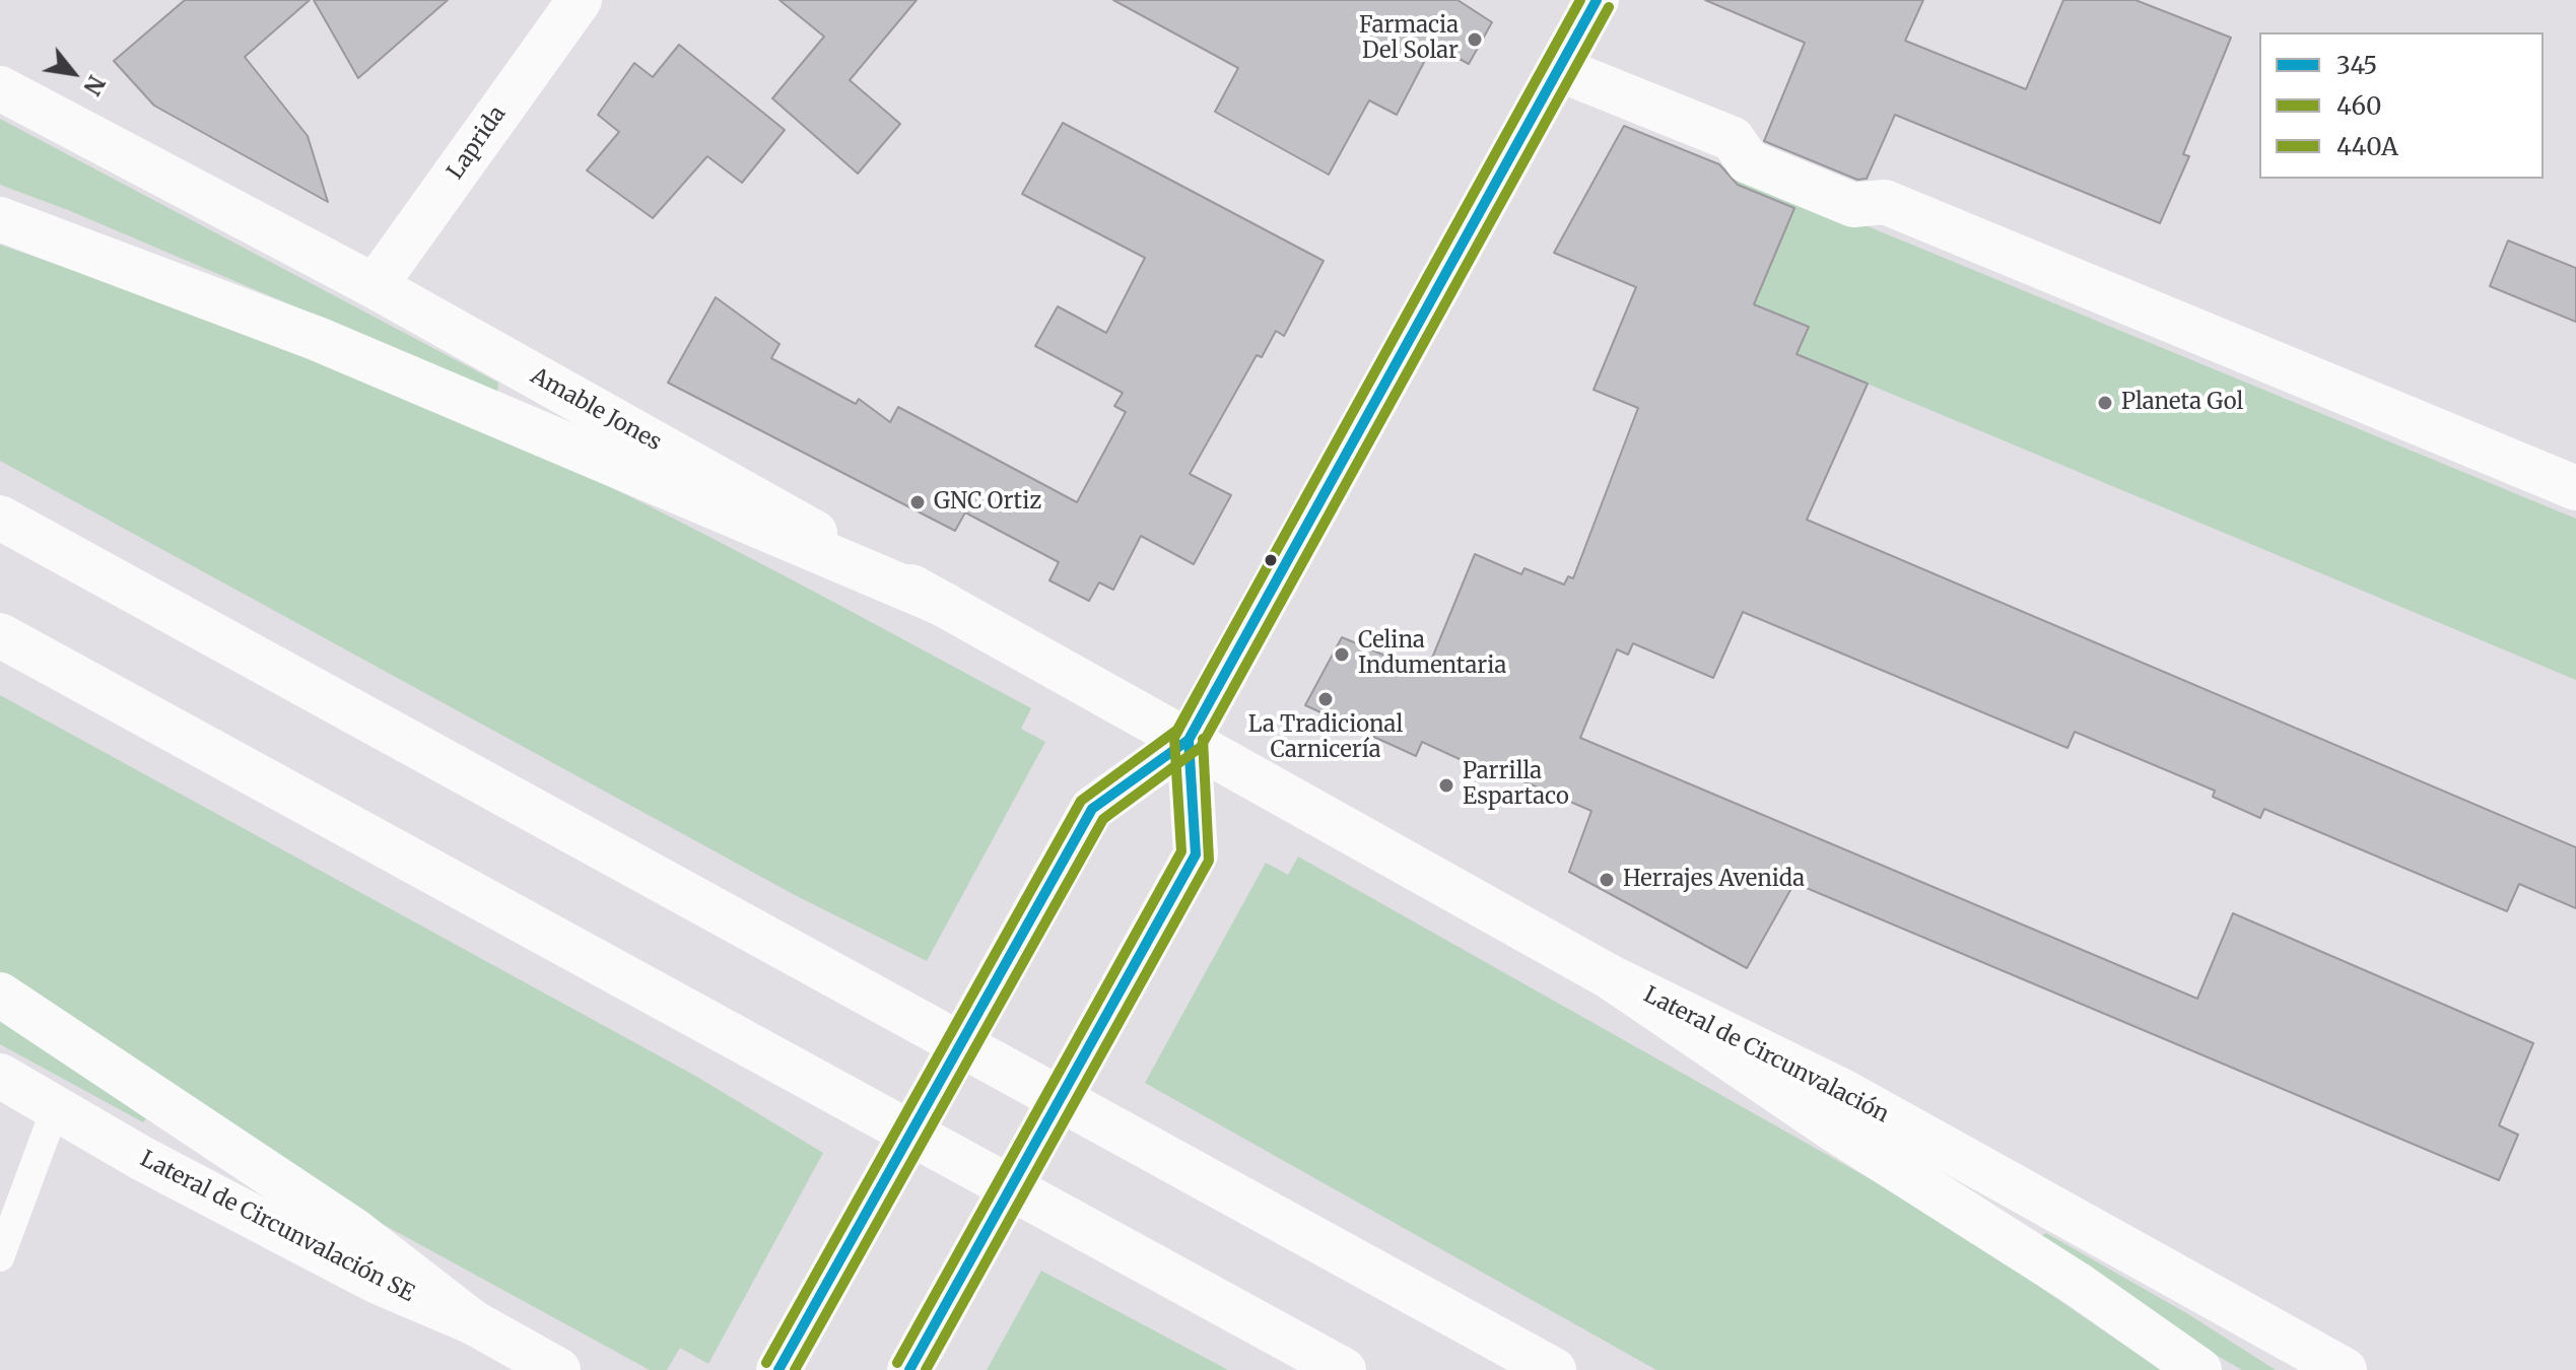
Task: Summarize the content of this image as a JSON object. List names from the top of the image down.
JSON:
{
  "streets": {
    "main road": [
      "Laprida",
      "Amable Jones",
      "Lateral de Circunvalación",
      "Lateral de Circunvalación SE"
    ]
  },
  "crossings": [
    ["Laprida", "Amable Jones"],
    ["Amable Jones", "Lateral de Circunvalación"]
  ],
  "places": [
    "Farmacia Del Solar",
    "Planeta Gol",
    "GNC Ortiz",
    "Celina Indumentaria",
    "La Tradicional Carnicería",
    "Parrilla Espartaco",
    "Herrajes Avenida"
  ],
  "lines": ["transit line 345", "transit line 440A", "transit line 460"],
  "legend": ["345", "460", "440A"],
  "north": "bottom right"
}
